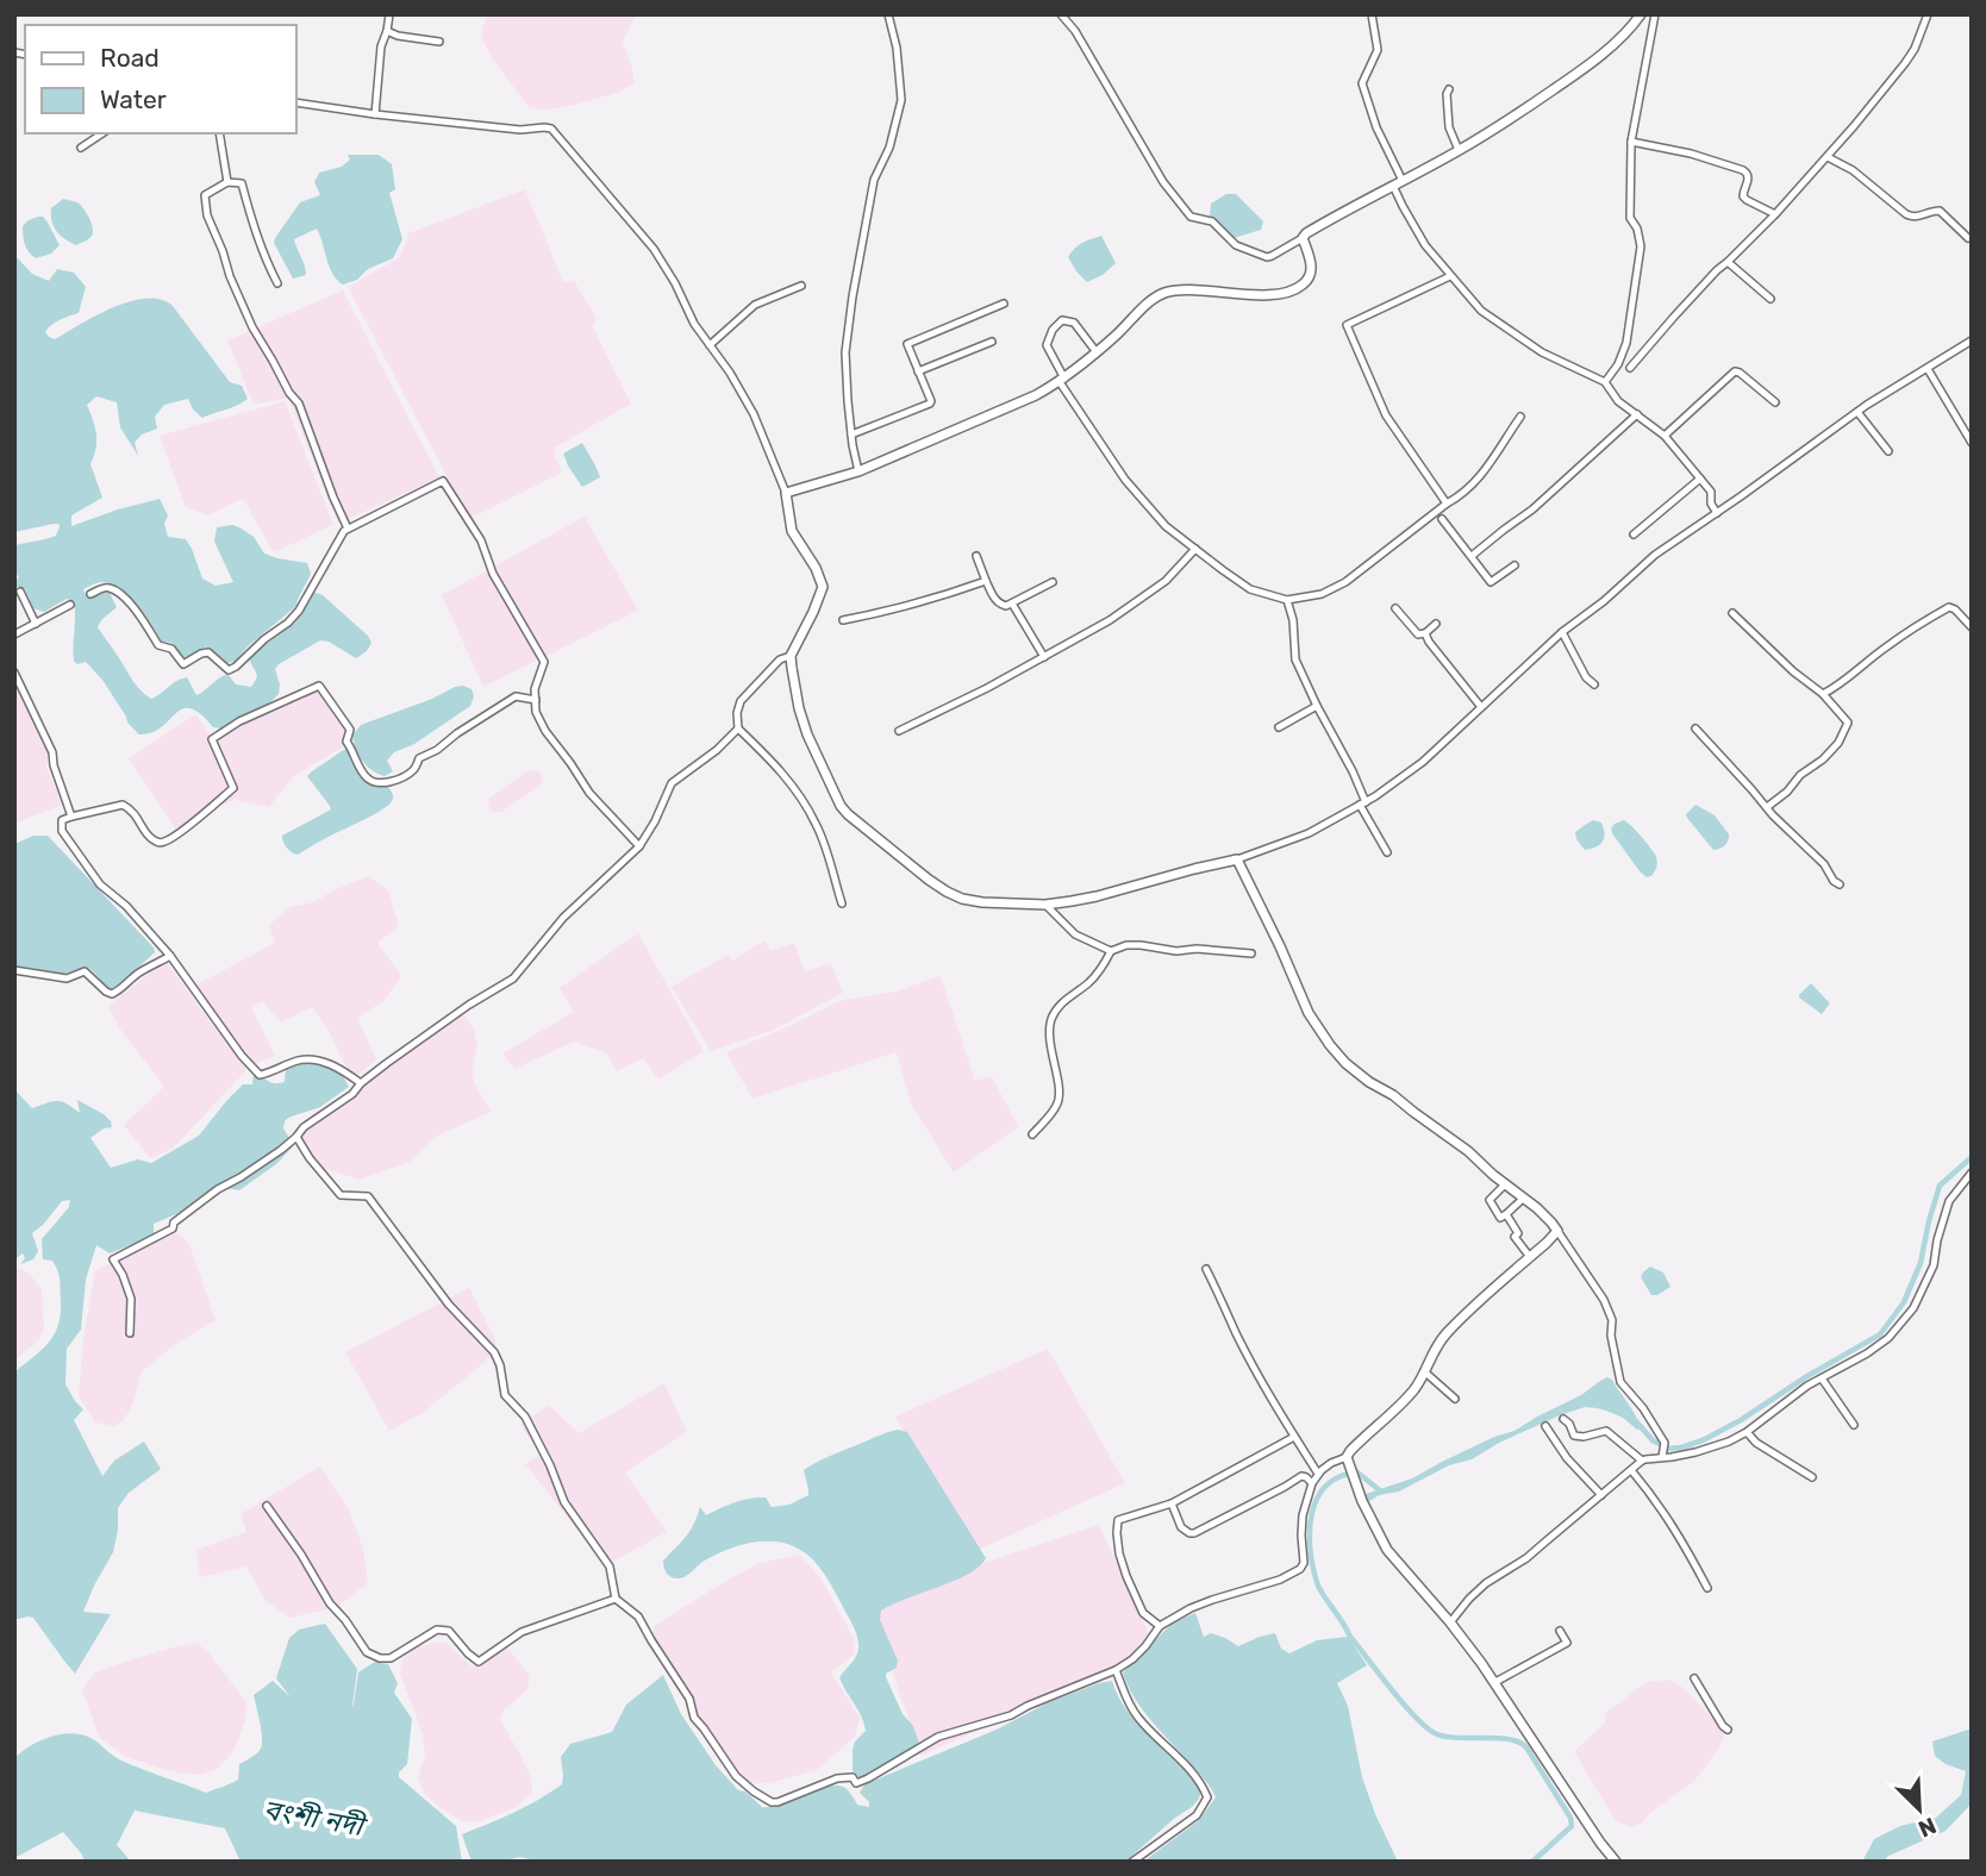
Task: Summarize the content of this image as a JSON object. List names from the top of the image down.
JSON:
{
  "water": ["বংশী নদী"],
  "legend": ["Road", "Water"],
  "north": "bottom right"
}
